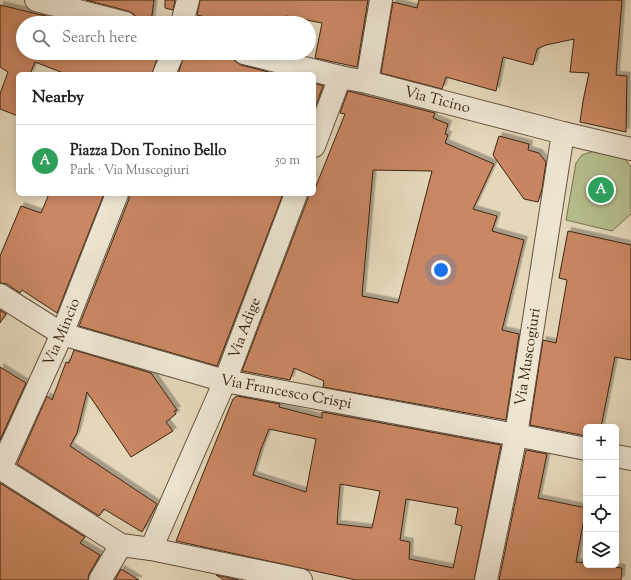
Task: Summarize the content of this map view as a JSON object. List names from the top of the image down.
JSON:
{
  "streets": {
    "street": [
      "Via Ticino",
      "Via Adige",
      "Via Mincio",
      "Via Muscogiuri",
      "Via Francesco Crispi"
    ]
  },
  "crossings": [
    ["Via Ticino", "Via Muscogiuri"],
    ["Via Adige", "Via Francesco Crispi"],
    ["Via Mincio", "Via Francesco Crispi"],
    ["Via Muscogiuri", "Via Francesco Crispi"]
  ],
  "page": {
    "search": "Search here",
    "heading": "Nearby",
    "list": [
      {
        "mark": "A",
        "name": "Piazza Don Tonino Bello",
        "note": "Park · Via Muscogiuri",
        "value": "50 m"
      }
    ],
    "pins": "A",
    "map_buttons": ["+", "−"]
  }
}
